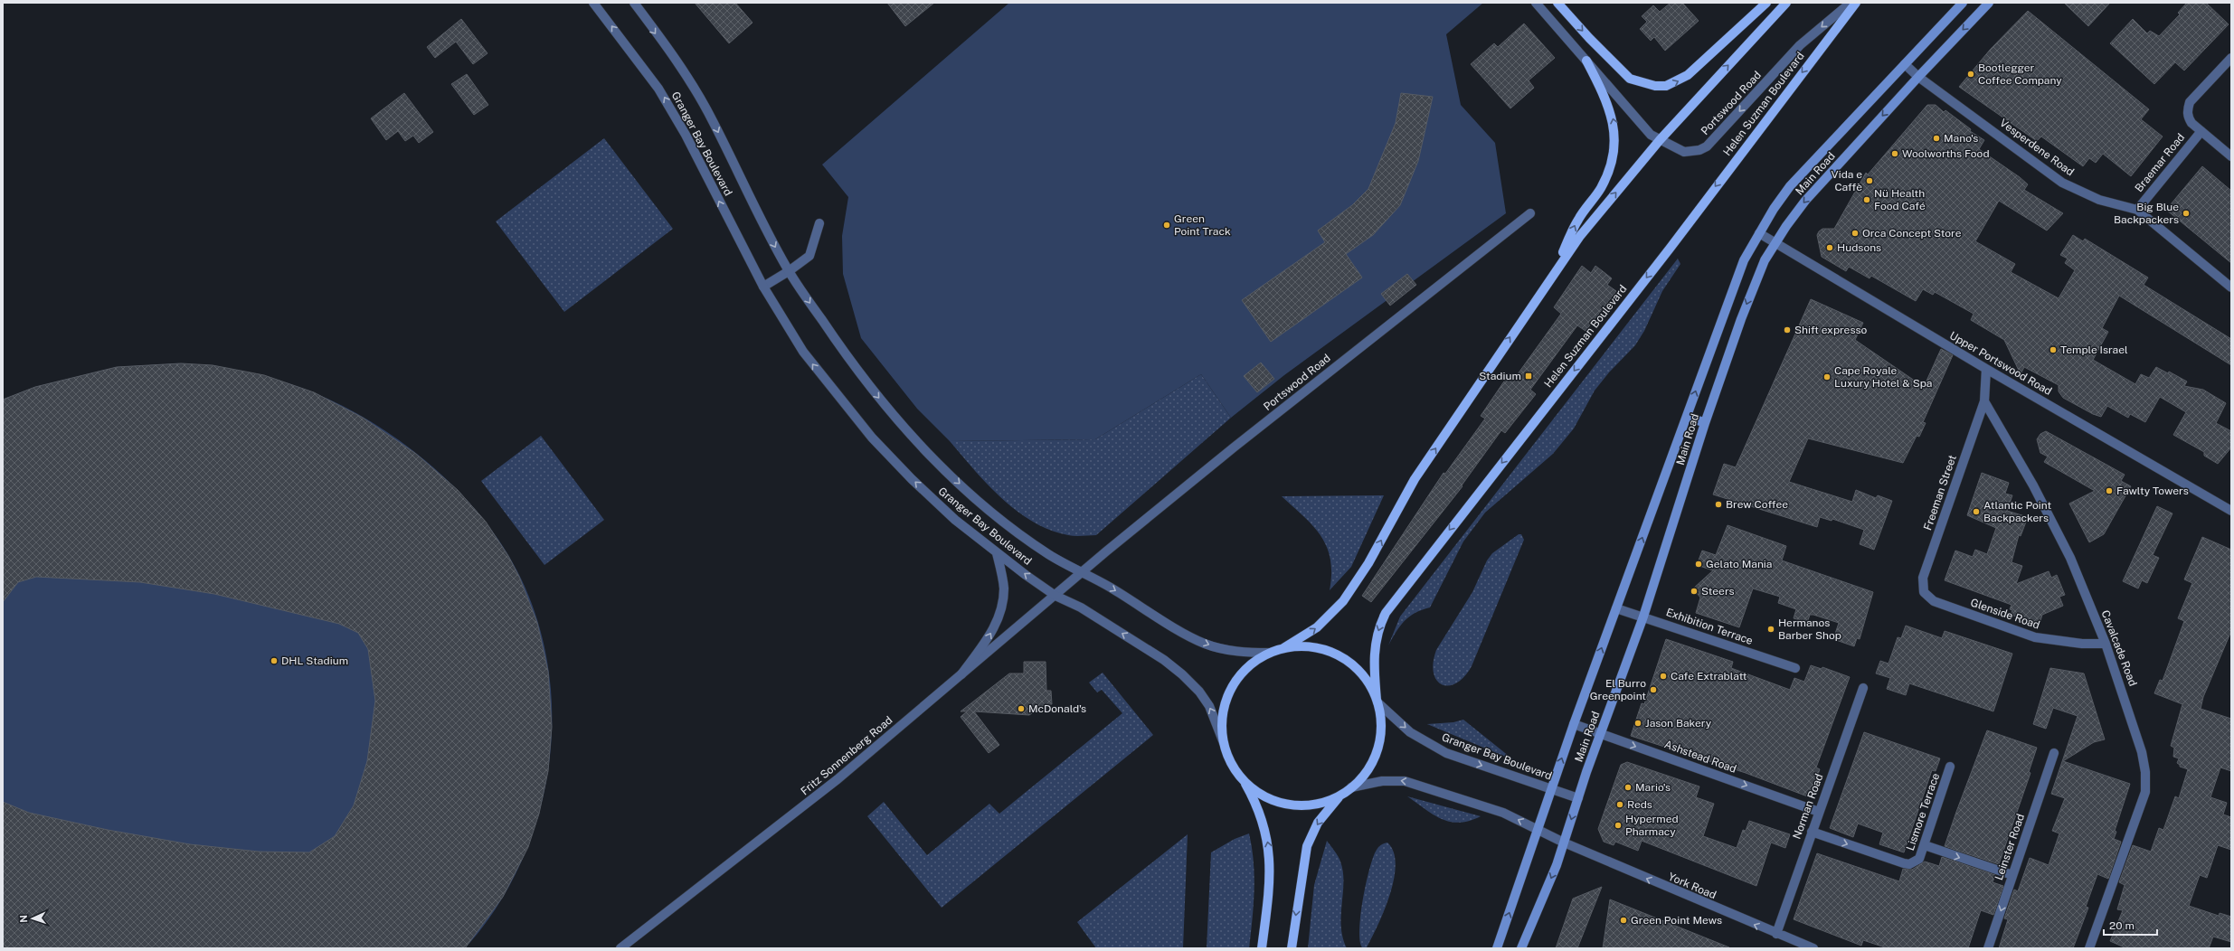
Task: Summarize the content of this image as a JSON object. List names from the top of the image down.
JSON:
{
  "streets": {
    "main road": ["Helen Suzman Boulevard", "Main Road"],
    "street": [
      "Portswood Road",
      "Granger Bay Boulevard",
      "Vesperdene Road",
      "Braemar Road",
      "Upper Portswood Road",
      "Freeman Street",
      "Glenside Road",
      "Exhibition Terrace",
      "Cavalcade Road",
      "Fritz Sonnenberg Road",
      "Ashstead Road",
      "Norman Road",
      "Lismore Terrace",
      "Leinster Road",
      "York Road"
    ]
  },
  "crossings": [
    ["Portswood Road", "Helen Suzman Boulevard"],
    ["Portswood Road", "Granger Bay Boulevard"],
    ["Portswood Road", "Fritz Sonnenberg Road"],
    ["Helen Suzman Boulevard", "Granger Bay Boulevard"],
    ["Granger Bay Boulevard", "Main Road"],
    ["Granger Bay Boulevard", "Fritz Sonnenberg Road"],
    ["Vesperdene Road", "Braemar Road"],
    ["Vesperdene Road", "Main Road"],
    ["Main Road", "Upper Portswood Road"],
    ["Main Road", "Exhibition Terrace"],
    ["Main Road", "Ashstead Road"],
    ["Main Road", "York Road"],
    ["Freeman Street", "Glenside Road"],
    ["Freeman Street", "Cavalcade Road"],
    ["Glenside Road", "Cavalcade Road"],
    ["Ashstead Road", "Norman Road"],
    ["Norman Road", "Lismore Terrace"],
    ["Norman Road", "York Road"]
  ],
  "one_way": [
    "Ashstead Road",
    "Lismore Terrace",
    "Leinster Road",
    "York Road"
  ],
  "places": {
    "other": [
      "Bootlegger Coffee Company",
      "Mano's",
      "Woolworths Food",
      "Vida e Caffè",
      "Nü Health Food Café",
      "Big Blue Backpackers",
      "Green Point Track",
      "Orca Concept Store",
      "Hudsons",
      "Shift expresso",
      "Temple Israel",
      "Cape Royale Luxury Hotel & Spa",
      "Fawlty Towers",
      "Brew Coffee",
      "Atlantic Point Backpackers",
      "Gelato Mania",
      "Steers",
      "Hermanos Barber Shop",
      "DHL Stadium",
      "Cafe Extrablatt",
      "El Burro Greenpoint",
      "McDonald's",
      "Jason Bakery",
      "Mario's",
      "Reds",
      "Hypermed Pharmacy",
      "Green Point Mews"
    ],
    "transit": ["Stadium"]
  },
  "scale_bar": "20 m",
  "north": "left"
}
